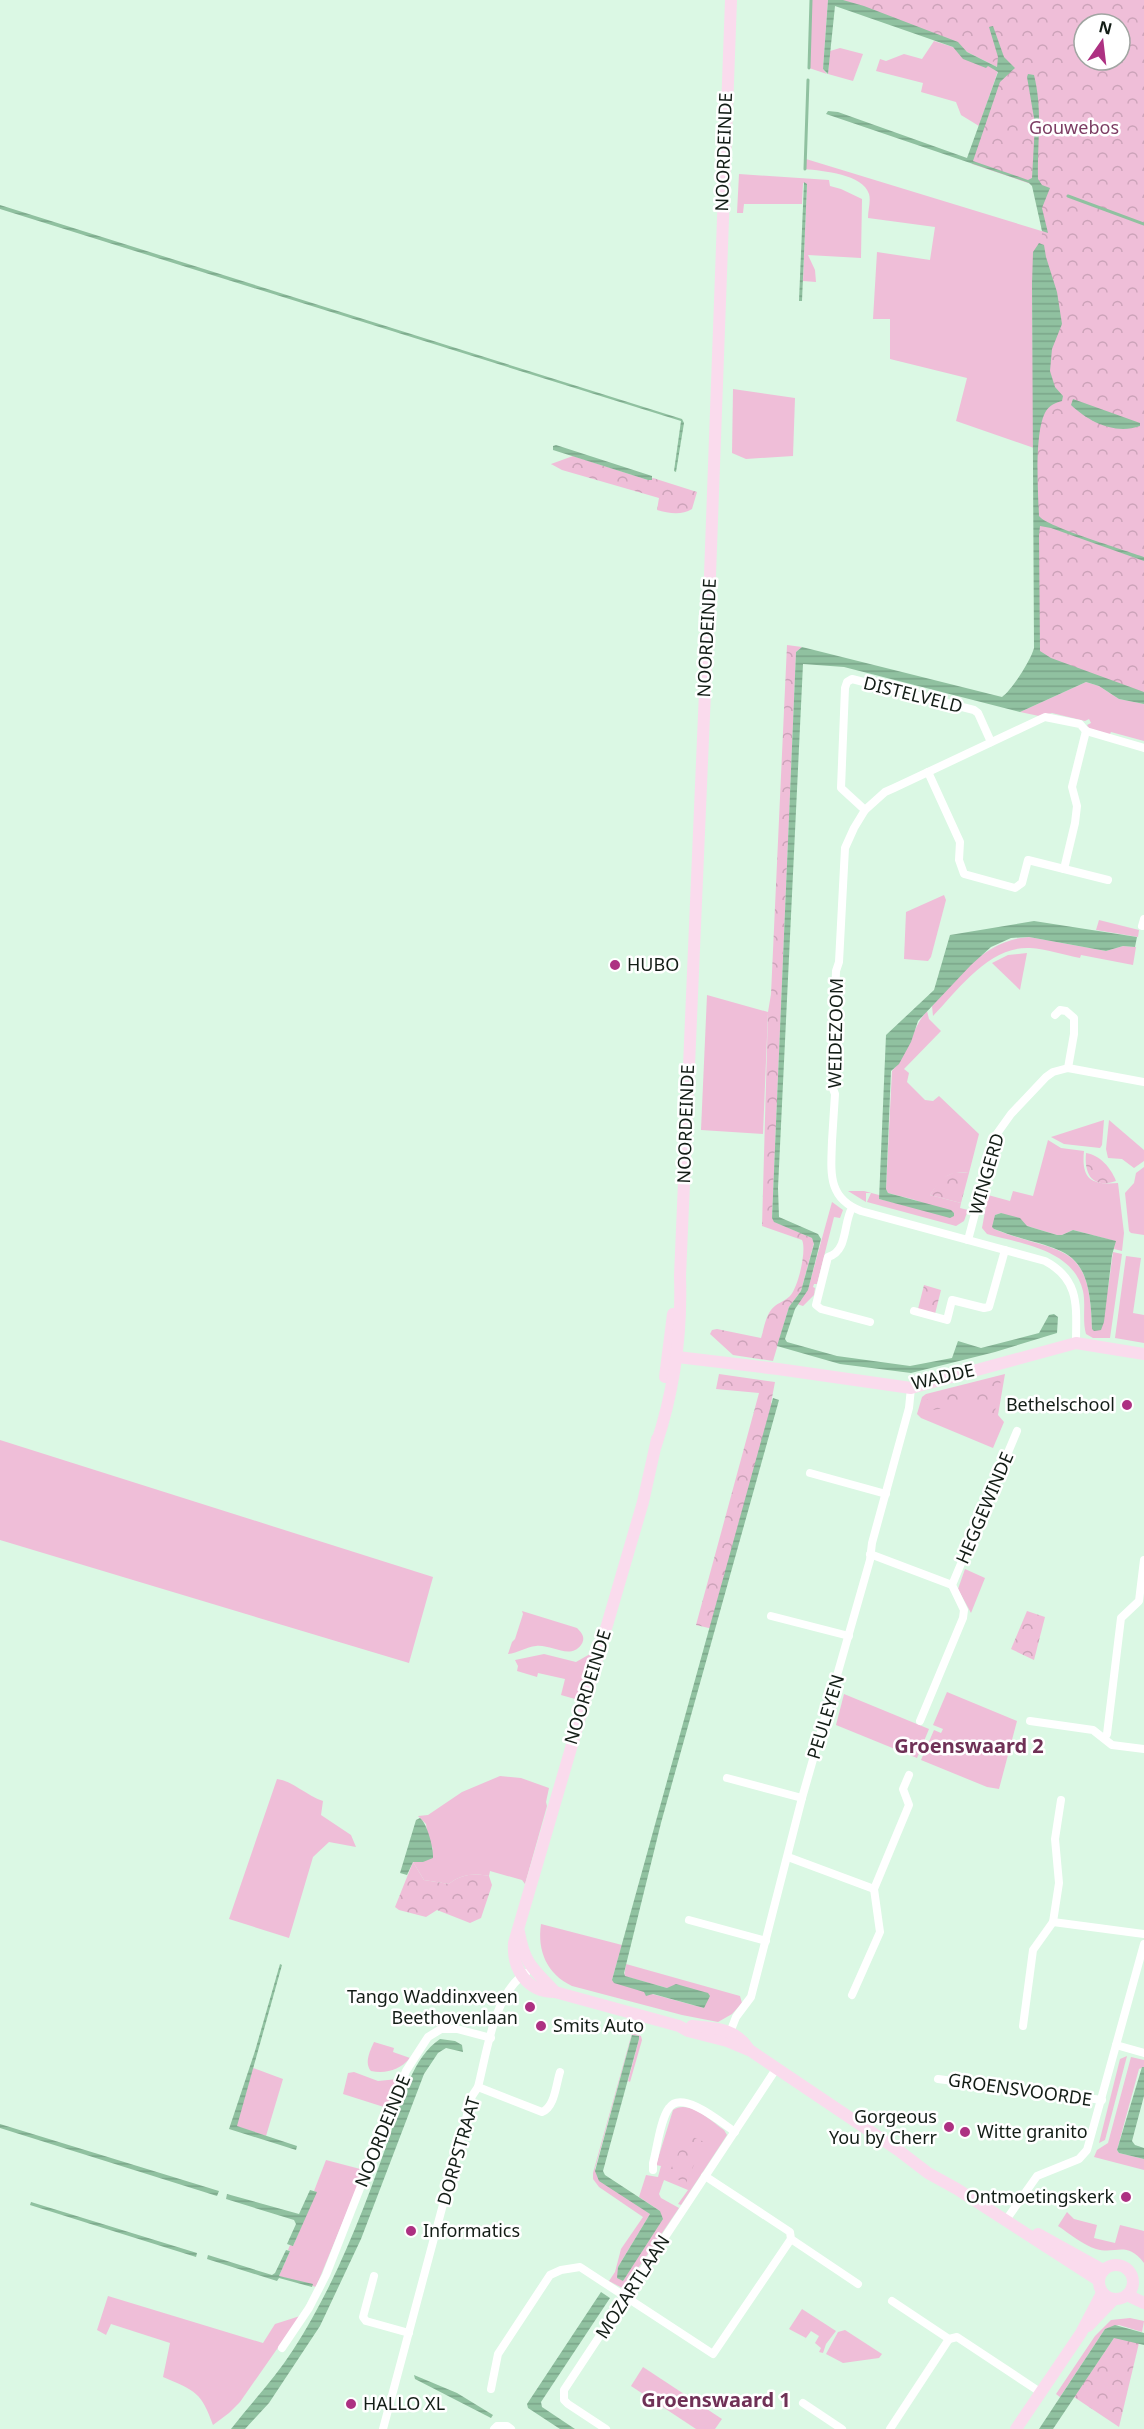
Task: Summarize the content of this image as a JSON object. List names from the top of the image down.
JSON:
{
  "streets": {
    "main road": ["NOORDEINDE", "WADDE"],
    "street": [
      "DISTELVELD",
      "WEIDEZOOM",
      "WINGERD",
      "HEGGEWINDE",
      "PEULEYEN",
      "GROENSVOORDE",
      "DORPSTRAAT",
      "MOZARTLAAN"
    ]
  },
  "crossings": [
    ["NOORDEINDE", "WADDE"],
    ["NOORDEINDE", "DORPSTRAAT"],
    ["DISTELVELD", "WEIDEZOOM"],
    ["WADDE", "PEULEYEN"],
    ["HEGGEWINDE", "PEULEYEN"]
  ],
  "districts": ["Groenswaard 2", "Groenswaard 1"],
  "parks": ["Gouwebos"],
  "places": [
    "HUBO",
    "Bethelschool",
    "Tango Waddinxveen Beethovenlaan",
    "Smits Auto",
    "Gorgeous You by Cherr",
    "Witte granito",
    "Ontmoetingskerk",
    "Informatics",
    "HALLO XL"
  ],
  "north": "top"
}
